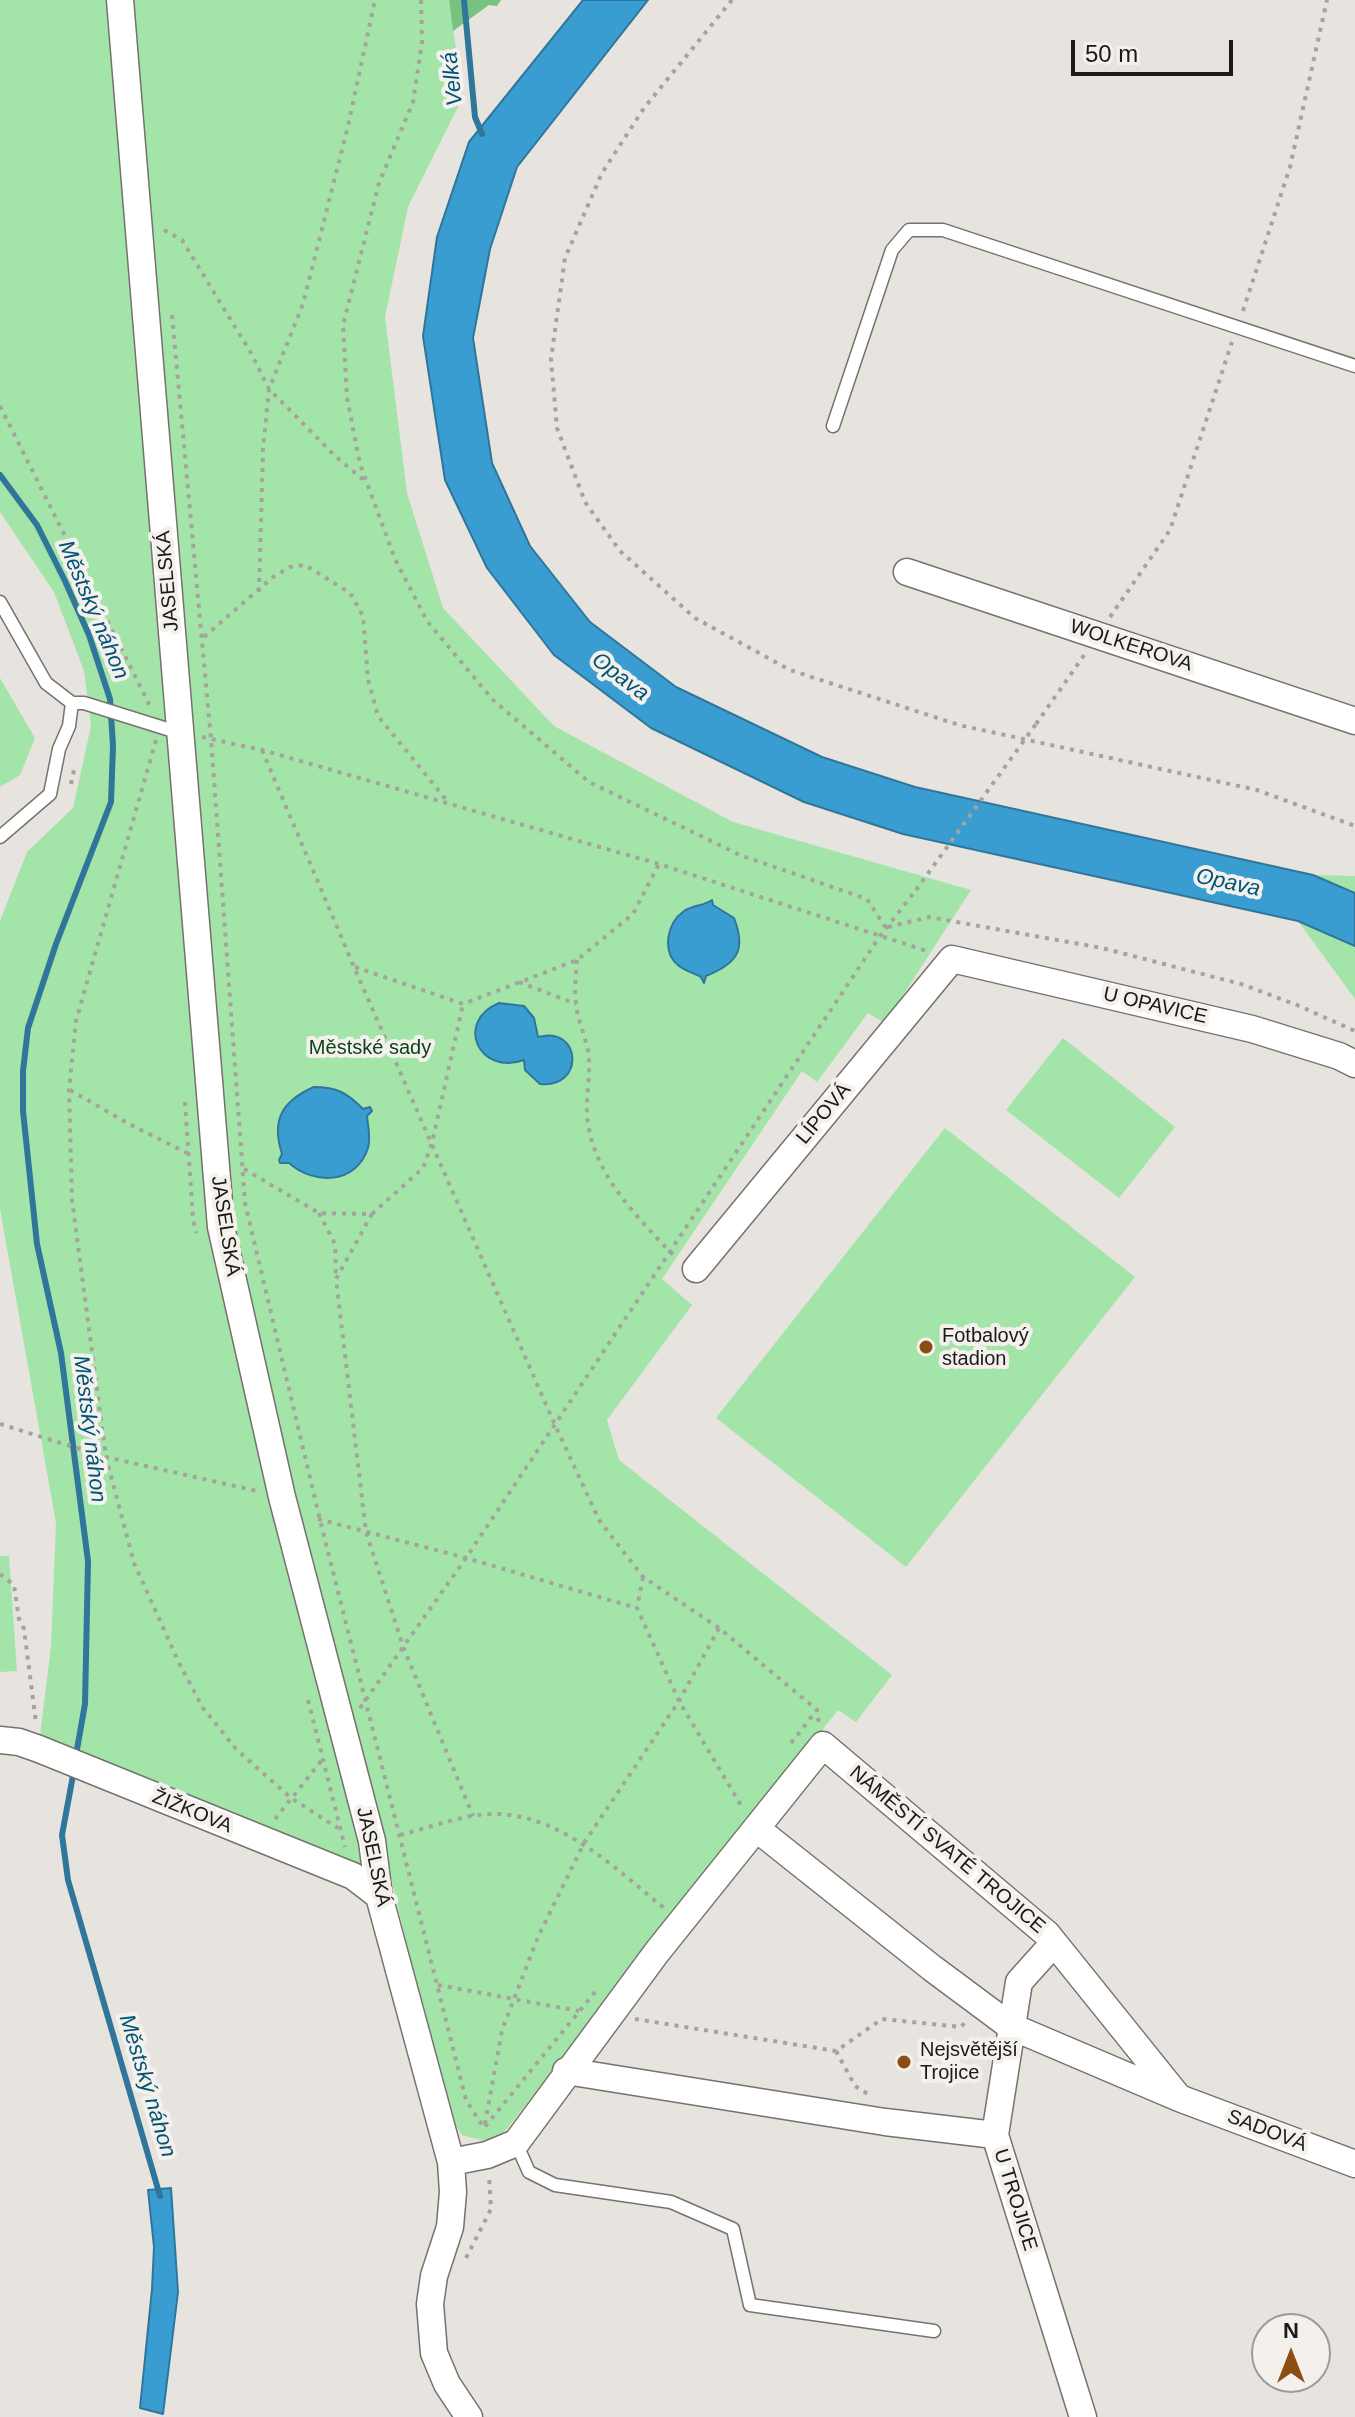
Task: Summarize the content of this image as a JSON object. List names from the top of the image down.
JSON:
{
  "streets": {
    "street": [
      "JASELSKÁ",
      "WOLKEROVA",
      "U OPAVICE",
      "LÍPOVÁ",
      "ŽIŽKOVA",
      "NÁMĚSTÍ SVATÉ TROJICE",
      "SADOVÁ",
      "U TROJICE"
    ]
  },
  "crossings": [
    ["JASELSKÁ", "ŽIŽKOVA"],
    ["U OPAVICE", "LÍPOVÁ"],
    ["NÁMĚSTÍ SVATÉ TROJICE", "SADOVÁ"],
    ["NÁMĚSTÍ SVATÉ TROJICE", "U TROJICE"]
  ],
  "water": ["Velká", "Městský náhon", "Opava"],
  "parks": ["Městské sady"],
  "places": ["Fotbalový stadion", "Nejsvětější Trojice"],
  "scale_bar": "50 m",
  "north": "top"
}
